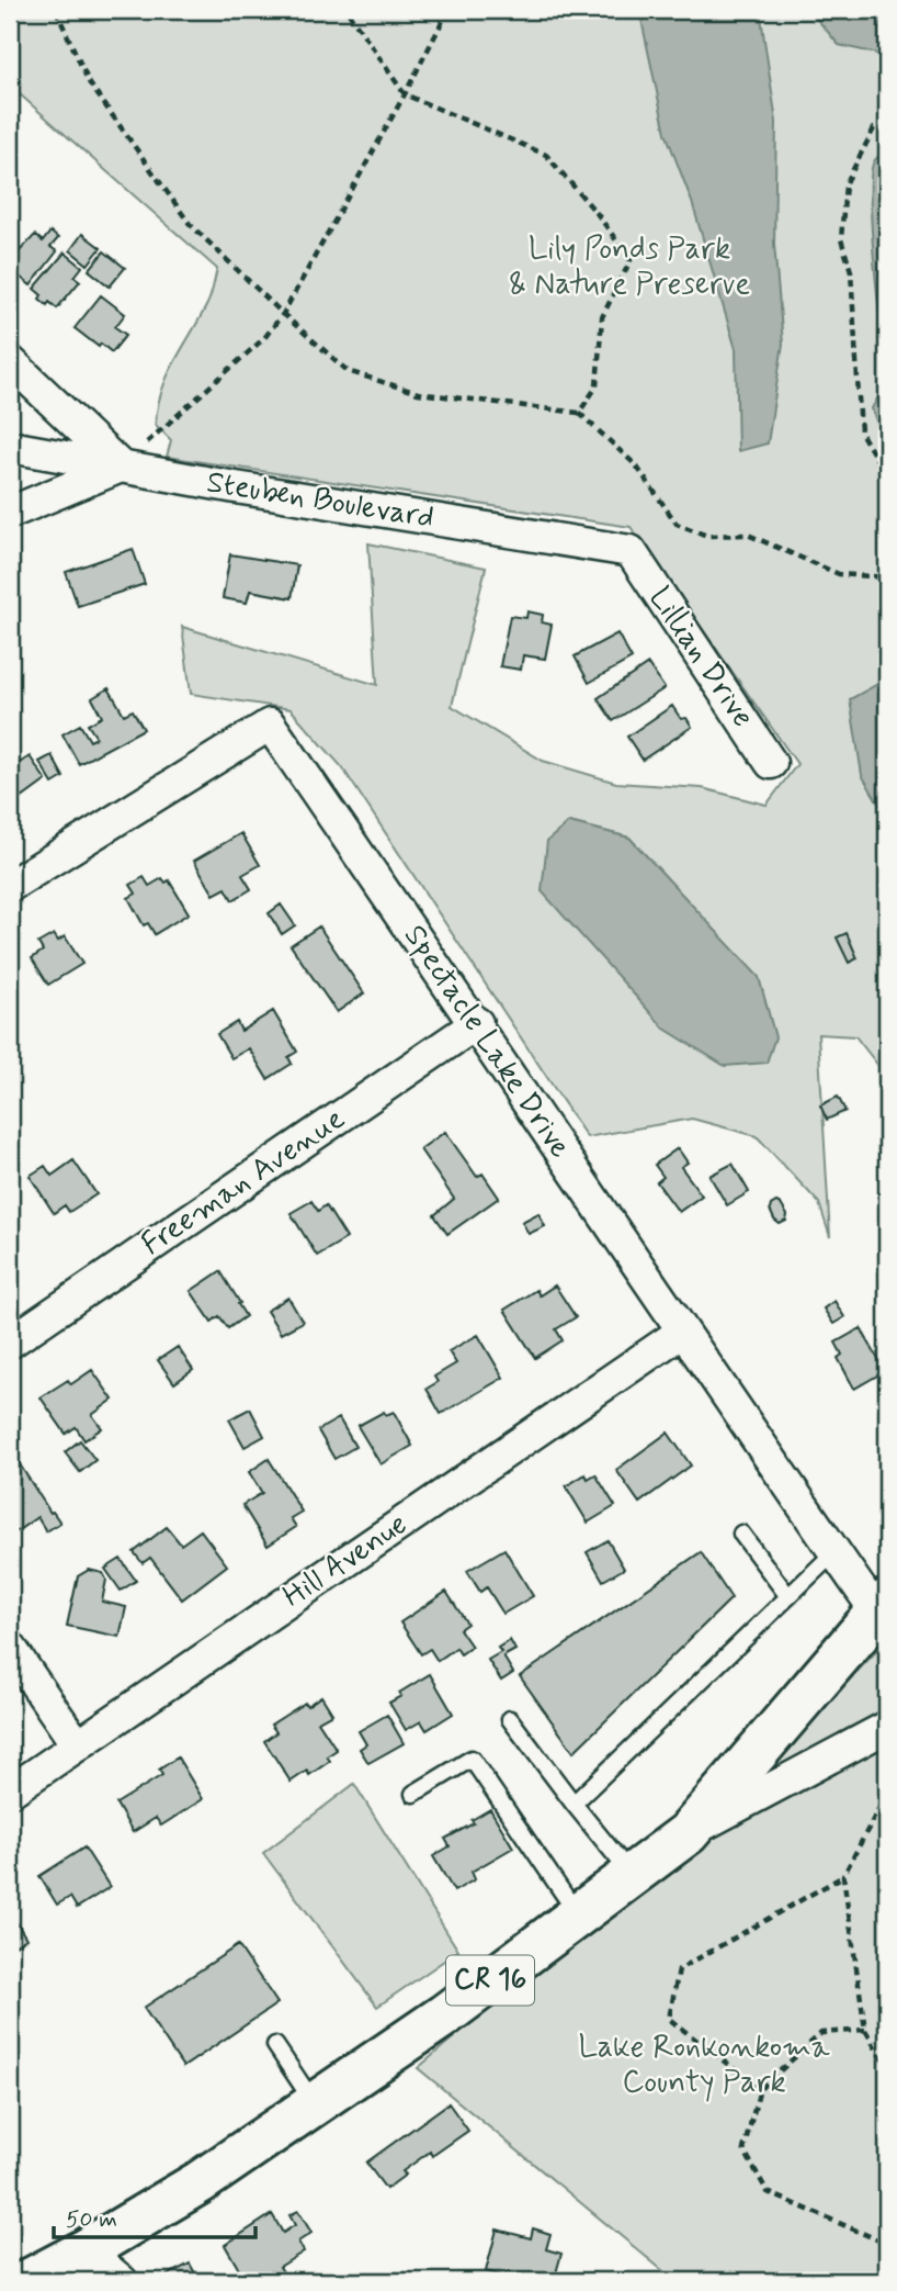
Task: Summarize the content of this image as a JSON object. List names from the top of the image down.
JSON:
{
  "streets": {
    "main road": ["CR 16"],
    "street": [
      "Steuben Boulevard",
      "Lillian Drive",
      "Spectacle Lake Drive",
      "Freeman Avenue",
      "Hill Avenue"
    ]
  },
  "crossings": [
    ["Steuben Boulevard", "Lillian Drive"],
    ["Spectacle Lake Drive", "Freeman Avenue"],
    ["Spectacle Lake Drive", "Hill Avenue"],
    ["Spectacle Lake Drive", "CR 16"]
  ],
  "parks": ["Lily Ponds Park & Nature Preserve", "Lake Ronkonkoma County Park"],
  "scale_bar": "50 m"
}
